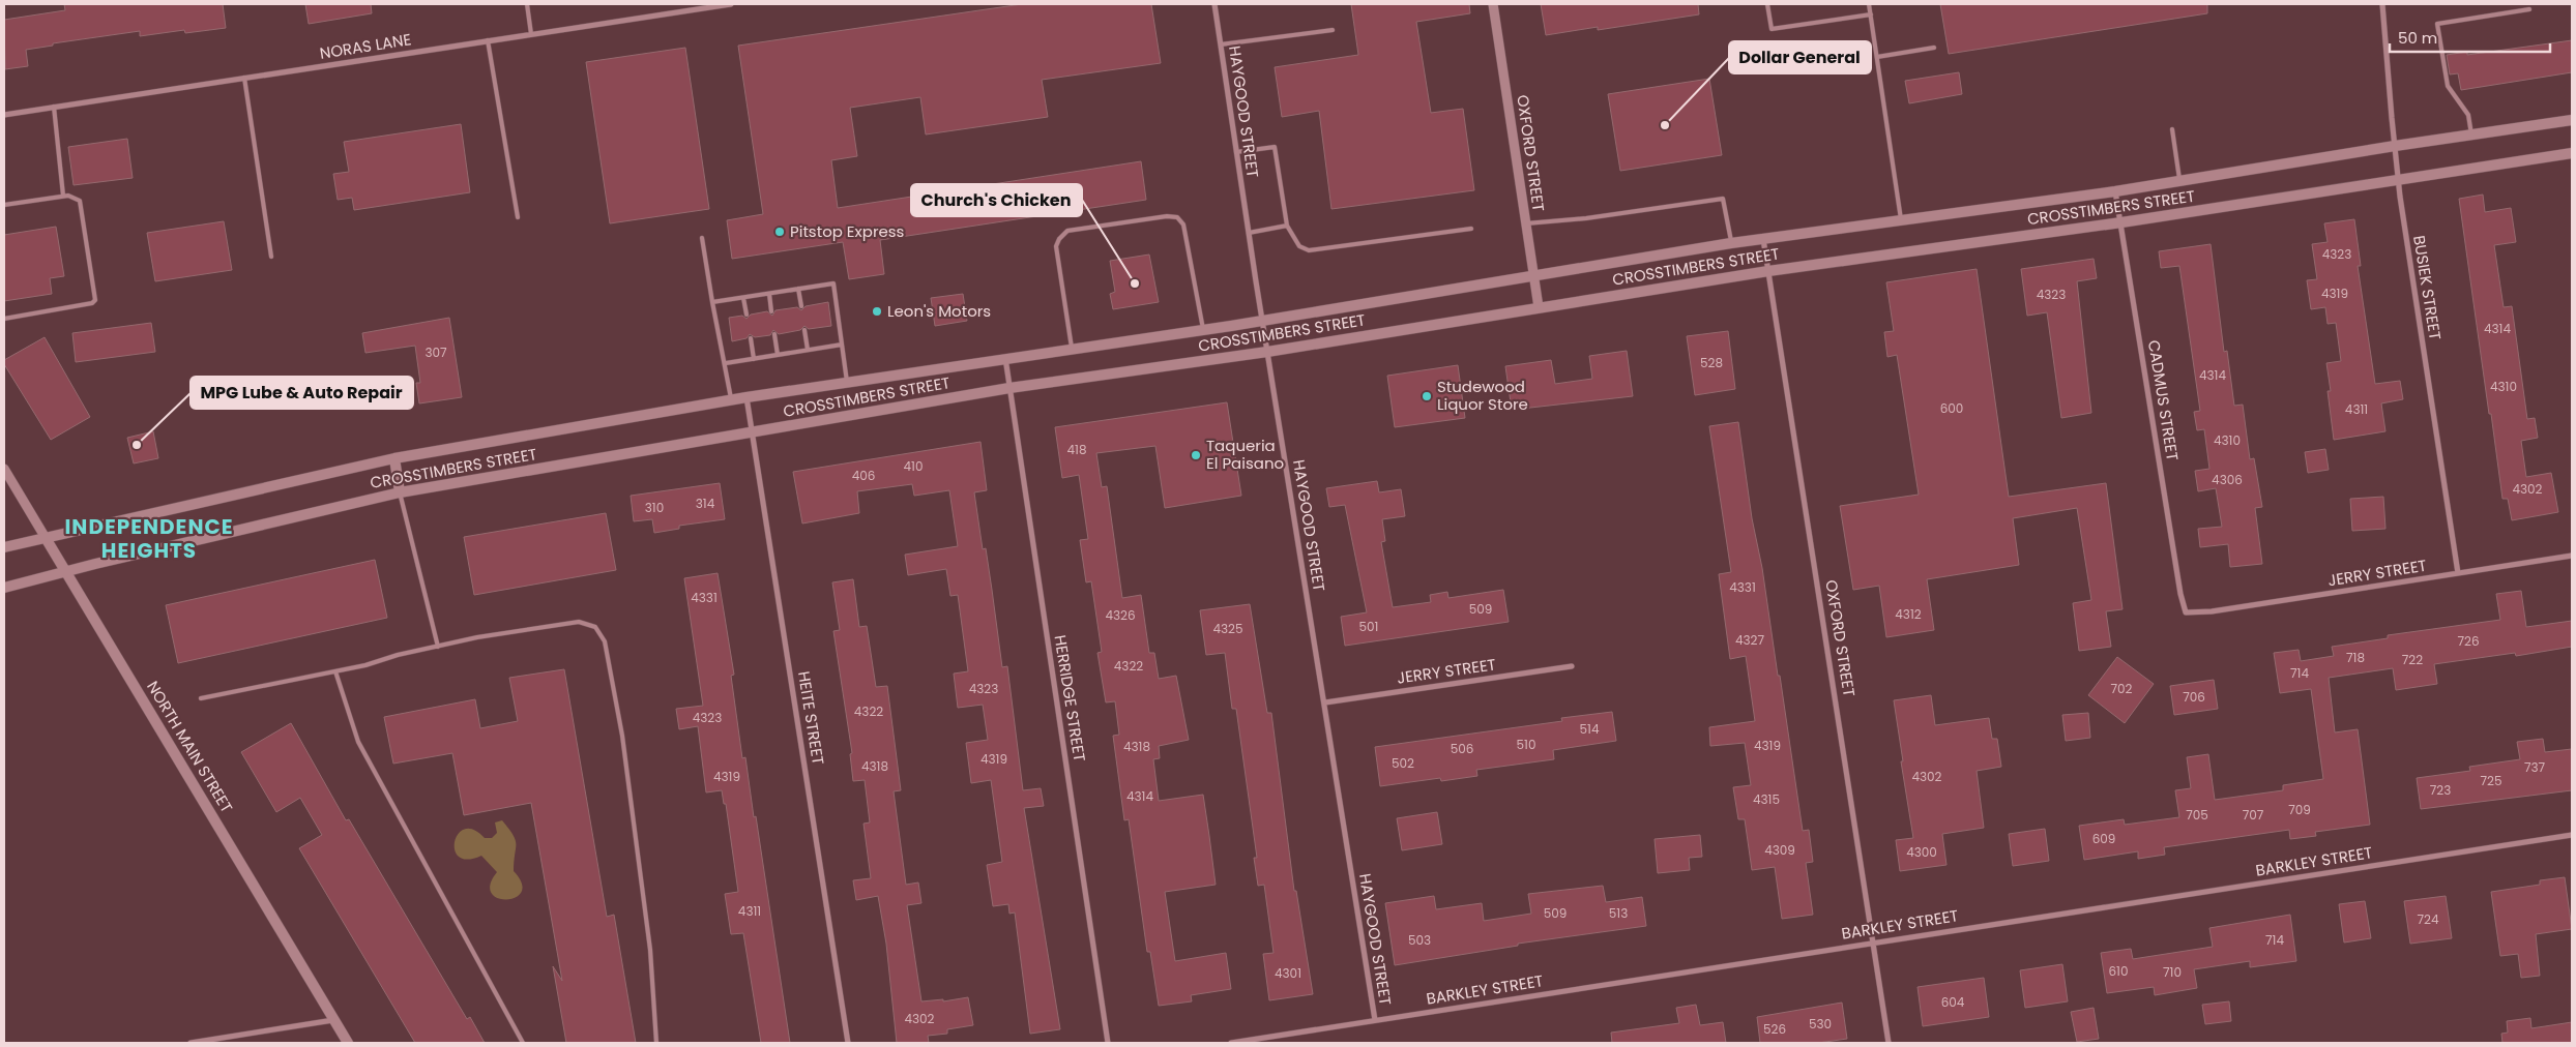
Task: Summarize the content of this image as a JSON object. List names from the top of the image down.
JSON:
{
  "streets": {
    "main road": ["CROSSTIMBERS STREET", "NORTH MAIN STREET"],
    "street": [
      "NORAS LANE",
      "HAYGOOD STREET",
      "OXFORD STREET",
      "BUSIEK STREET",
      "CADMUS STREET",
      "JERRY STREET",
      "HERRIDGE STREET",
      "HEITE STREET",
      "BARKLEY STREET"
    ]
  },
  "crossings": [
    ["HAYGOOD STREET", "CROSSTIMBERS STREET"],
    ["HAYGOOD STREET", "JERRY STREET"],
    ["HAYGOOD STREET", "BARKLEY STREET"],
    ["OXFORD STREET", "CROSSTIMBERS STREET"],
    ["OXFORD STREET", "BARKLEY STREET"],
    ["CROSSTIMBERS STREET", "BUSIEK STREET"],
    ["CROSSTIMBERS STREET", "CADMUS STREET"],
    ["CROSSTIMBERS STREET", "HERRIDGE STREET"],
    ["CROSSTIMBERS STREET", "HEITE STREET"],
    ["CROSSTIMBERS STREET", "NORTH MAIN STREET"],
    ["BUSIEK STREET", "JERRY STREET"],
    ["CADMUS STREET", "JERRY STREET"]
  ],
  "districts": ["INDEPENDENCE HEIGHTS"],
  "places": [
    "Dollar General",
    "Pitstop Express",
    "Church's Chicken",
    "Leon's Motors",
    "Studewood Liquor Store",
    "MPG Lube & Auto Repair",
    "Taqueria El Paisano"
  ],
  "house_numbers": [
    "4323",
    "4319",
    "4323",
    "4314",
    "307",
    "528",
    "4314",
    "4310",
    "600",
    "4311",
    "4310",
    "418",
    "410",
    "406",
    "4306",
    "4302",
    "314",
    "310",
    "4331",
    "4331",
    "509",
    "4312",
    "4326",
    "501",
    "4325",
    "4327",
    "726",
    "718",
    "722",
    "4322",
    "714",
    "4323",
    "702",
    "706",
    "4322",
    "4323",
    "514",
    "510",
    "4319",
    "4318",
    "506",
    "4319",
    "502",
    "4318",
    "737",
    "4319",
    "4302",
    "725",
    "723",
    "4314",
    "4315",
    "709",
    "705",
    "707",
    "609",
    "4309",
    "4300",
    "4311",
    "509",
    "513",
    "724",
    "503",
    "714",
    "610",
    "710",
    "4301",
    "604",
    "4302",
    "530",
    "526"
  ],
  "scale_bar": "50 m"
}
